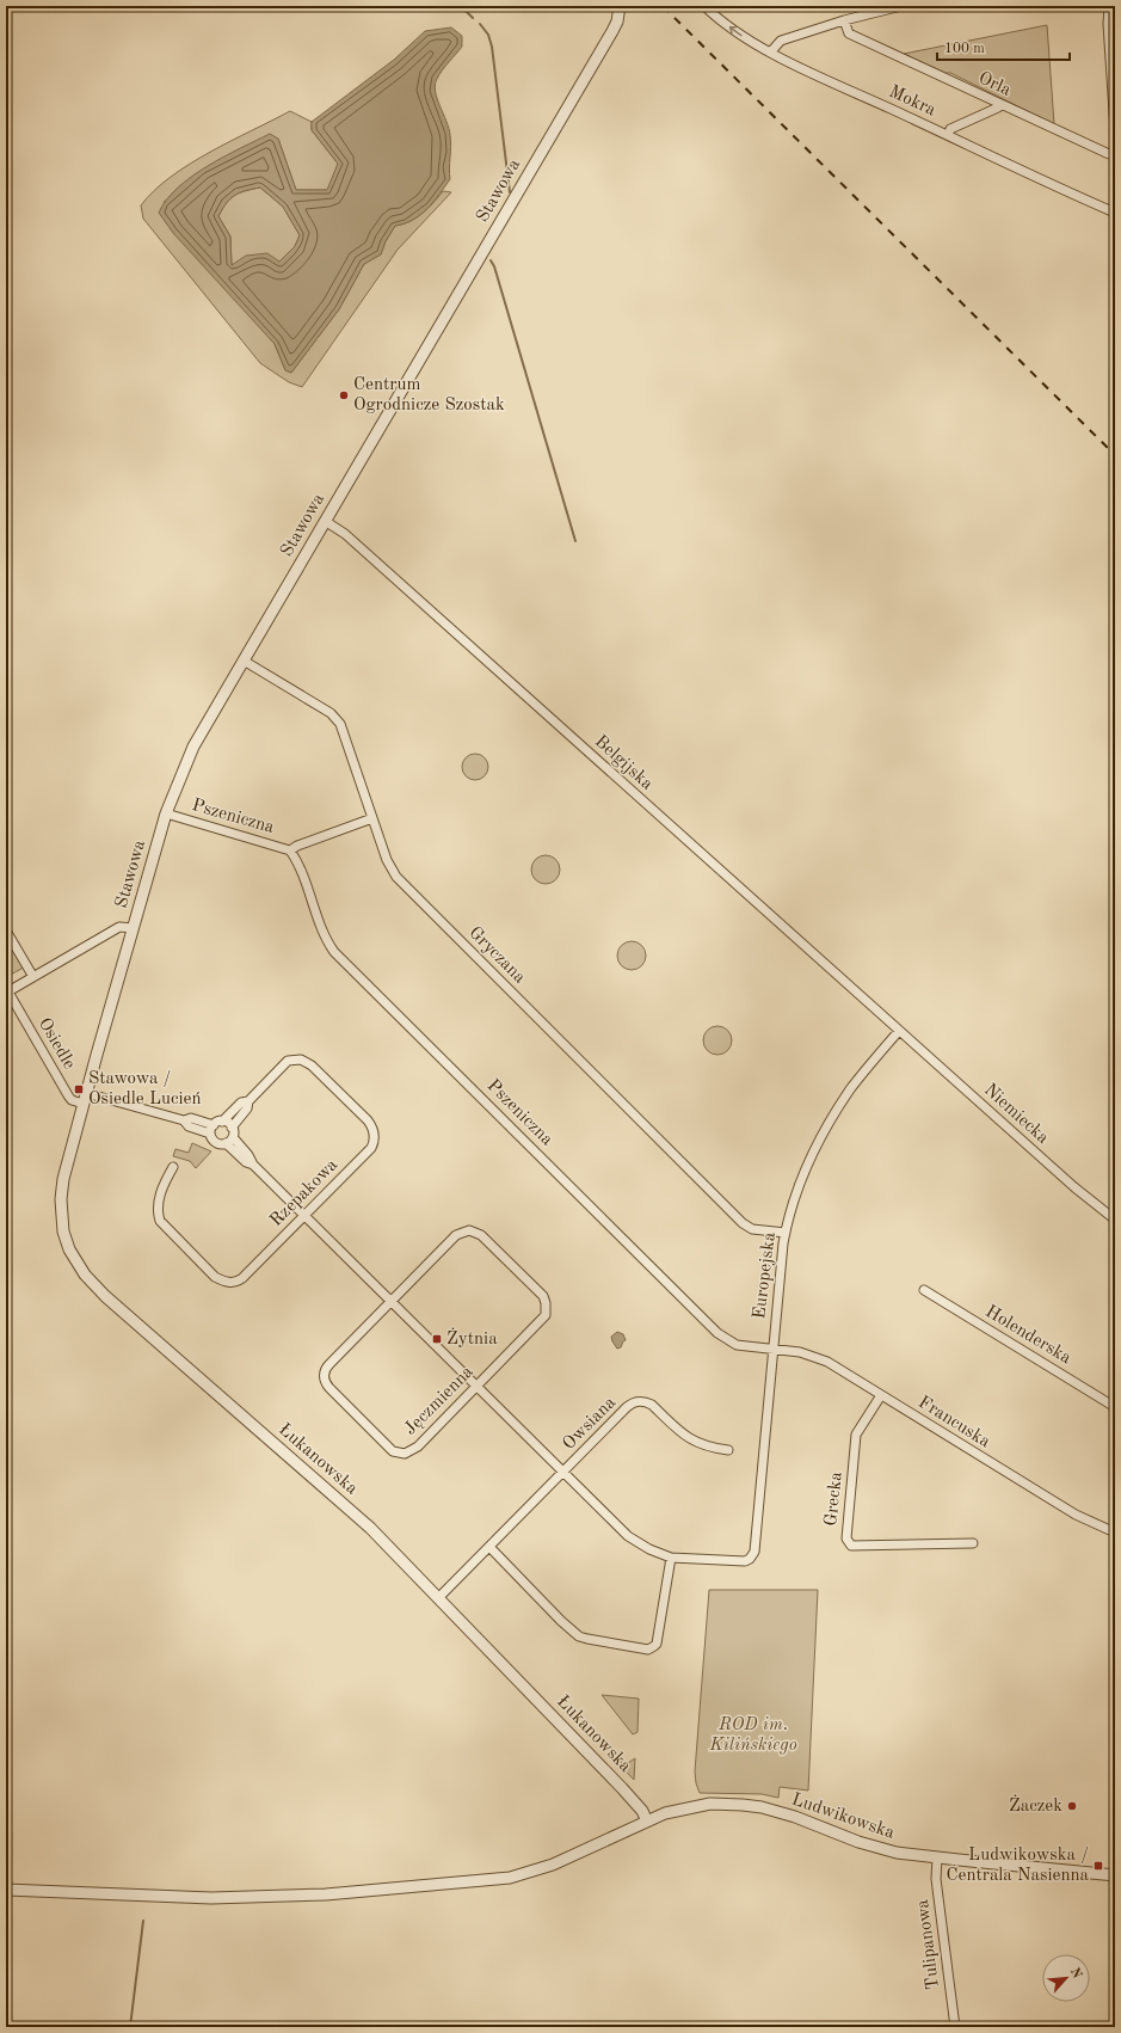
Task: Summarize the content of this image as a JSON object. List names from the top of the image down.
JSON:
{
  "streets": {
    "street": [
      "Orla",
      "Mokra",
      "Stawowa",
      "Belgijska",
      "Pszeniczna",
      "Gryczana",
      "Osiedle",
      "Niemiecka",
      "Rzepakowa",
      "Europejska",
      "Holenderska",
      "Jęczmienna",
      "Francuska",
      "Owsiana",
      "Łukanowska",
      "Grecka",
      "Ludwikowska",
      "Tulipanowa"
    ]
  },
  "crossings": [
    ["Stawowa", "Belgijska"],
    ["Stawowa", "Pszeniczna"],
    ["Stawowa", "Gryczana"],
    ["Stawowa", "Osiedle"],
    ["Stawowa", "Łukanowska"],
    ["Belgijska", "Niemiecka"],
    ["Belgijska", "Europejska"],
    ["Pszeniczna", "Gryczana"],
    ["Pszeniczna", "Europejska"],
    ["Pszeniczna", "Francuska"],
    ["Gryczana", "Europejska"],
    ["Osiedle", "Łukanowska"],
    ["Niemiecka", "Europejska"],
    ["Europejska", "Francuska"],
    ["Francuska", "Grecka"],
    ["Owsiana", "Łukanowska"],
    ["Łukanowska", "Ludwikowska"],
    ["Ludwikowska", "Tulipanowa"]
  ],
  "parks": ["ROD im. Kilińskiego"],
  "places": {
    "other": ["Centrum Ogrodnicze Szostak", "Żaczek"],
    "transit": ["Stawowa / Osiedle Lucień", "Żytnia", "Ludwikowska / Centrala Nasienna"]
  },
  "scale_bar": "100 m",
  "north": "top right"
}
